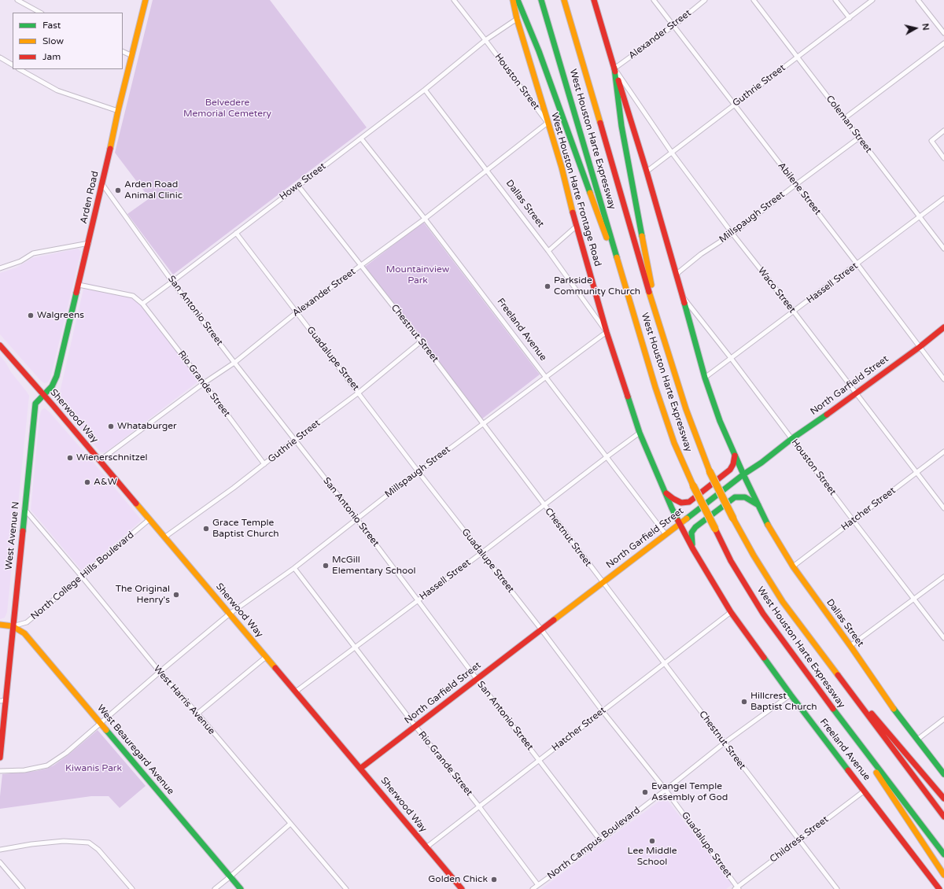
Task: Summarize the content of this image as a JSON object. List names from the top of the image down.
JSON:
{
  "streets": {
    "main road": [
      "West Houston Harte Expressway",
      "West Houston Harte Frontage Road",
      "Arden Road",
      "Dallas Street",
      "Freeland Avenue",
      "North Garfield Street",
      "Sherwood Way",
      "West Avenue N",
      "West Beauregard Avenue"
    ],
    "street": [
      "Alexander Street",
      "Houston Street",
      "Guthrie Street",
      "Coleman Street",
      "Howe Street",
      "Abilene Street",
      "Millspaugh Street",
      "Hassell Street",
      "Waco Street",
      "San Antonio Street",
      "Chestnut Street",
      "Guadalupe Street",
      "Rio Grande Street",
      "Hatcher Street",
      "North College Hills Boulevard",
      "West Harris Avenue",
      "Childress Street",
      "North Campus Boulevard"
    ]
  },
  "crossings": [
    ["Alexander Street", "Houston Street"],
    ["Alexander Street", "Abilene Street"],
    ["Alexander Street", "West Houston Harte Frontage Road"],
    ["Alexander Street", "Dallas Street"],
    ["Alexander Street", "Waco Street"],
    ["Alexander Street", "San Antonio Street"],
    ["Alexander Street", "Freeland Avenue"],
    ["Alexander Street", "Chestnut Street"],
    ["Alexander Street", "Guadalupe Street"],
    ["Alexander Street", "Rio Grande Street"],
    ["Alexander Street", "Sherwood Way"],
    ["Houston Street", "Howe Street"],
    ["Houston Street", "West Houston Harte Frontage Road"],
    ["Houston Street", "Hassell Street"],
    ["Houston Street", "North Garfield Street"],
    ["Houston Street", "Hatcher Street"],
    ["Guthrie Street", "Coleman Street"],
    ["Guthrie Street", "Abilene Street"],
    ["Guthrie Street", "Waco Street"],
    ["Guthrie Street", "San Antonio Street"],
    ["Guthrie Street", "Chestnut Street"],
    ["Guthrie Street", "Guadalupe Street"],
    ["Guthrie Street", "Rio Grande Street"],
    ["Guthrie Street", "Sherwood Way"],
    ["Coleman Street", "Millspaugh Street"],
    ["Coleman Street", "Hassell Street"],
    ["Howe Street", "West Houston Harte Frontage Road"],
    ["Howe Street", "Dallas Street"],
    ["Howe Street", "San Antonio Street"],
    ["Howe Street", "Freeland Avenue"],
    ["Howe Street", "Chestnut Street"],
    ["Howe Street", "Guadalupe Street"],
    ["Howe Street", "Rio Grande Street"],
    ["Abilene Street", "Millspaugh Street"],
    ["Abilene Street", "Hassell Street"],
    ["Abilene Street", "North Garfield Street"],
    ["West Houston Harte Frontage Road", "Dallas Street"],
    ["West Houston Harte Frontage Road", "Millspaugh Street"],
    ["West Houston Harte Frontage Road", "Hassell Street"],
    ["West Houston Harte Frontage Road", "Freeland Avenue"],
    ["West Houston Harte Frontage Road", "North Garfield Street"],
    ["Arden Road", "San Antonio Street"],
    ["Arden Road", "Sherwood Way"],
    ["Arden Road", "West Avenue N"],
    ["Dallas Street", "Millspaugh Street"],
    ["Dallas Street", "North Garfield Street"],
    ["Dallas Street", "Hatcher Street"],
    ["Millspaugh Street", "Waco Street"],
    ["Millspaugh Street", "San Antonio Street"],
    ["Millspaugh Street", "Freeland Avenue"],
    ["Millspaugh Street", "Chestnut Street"],
    ["Millspaugh Street", "Guadalupe Street"],
    ["Millspaugh Street", "Rio Grande Street"],
    ["Millspaugh Street", "Sherwood Way"],
    ["Millspaugh Street", "West Harris Avenue"],
    ["Millspaugh Street", "West Beauregard Avenue"],
    ["Hassell Street", "Waco Street"],
    ["Hassell Street", "San Antonio Street"],
    ["Hassell Street", "Freeland Avenue"],
    ["Hassell Street", "Chestnut Street"],
    ["Hassell Street", "Guadalupe Street"],
    ["Hassell Street", "Rio Grande Street"],
    ["Hassell Street", "Sherwood Way"],
    ["Waco Street", "North Garfield Street"],
    ["Waco Street", "Hatcher Street"],
    ["San Antonio Street", "North Garfield Street"],
    ["San Antonio Street", "Hatcher Street"],
    ["San Antonio Street", "North Campus Boulevard"],
    ["Freeland Avenue", "North Garfield Street"],
    ["Freeland Avenue", "Hatcher Street"],
    ["Freeland Avenue", "Childress Street"],
    ["Freeland Avenue", "North Campus Boulevard"],
    ["Chestnut Street", "North Garfield Street"],
    ["Chestnut Street", "Hatcher Street"],
    ["Chestnut Street", "Childress Street"],
    ["Chestnut Street", "North Campus Boulevard"],
    ["Guadalupe Street", "North Garfield Street"],
    ["Guadalupe Street", "Hatcher Street"],
    ["Guadalupe Street", "Childress Street"],
    ["Guadalupe Street", "North Campus Boulevard"],
    ["Rio Grande Street", "North Garfield Street"],
    ["Rio Grande Street", "Hatcher Street"],
    ["Rio Grande Street", "North Campus Boulevard"],
    ["North Garfield Street", "Sherwood Way"],
    ["Sherwood Way", "Hatcher Street"],
    ["Sherwood Way", "West Avenue N"],
    ["Sherwood Way", "North College Hills Boulevard"],
    ["West Avenue N", "North College Hills Boulevard"],
    ["West Avenue N", "West Harris Avenue"],
    ["West Avenue N", "West Beauregard Avenue"],
    ["North College Hills Boulevard", "West Harris Avenue"],
    ["North College Hills Boulevard", "West Beauregard Avenue"]
  ],
  "parks": ["Belvedere Memorial Cemetery", "Mountainview Park", "Kiwanis Park"],
  "places": [
    "Arden Road Animal Clinic",
    "Parkside Community Church",
    "Walgreens",
    "Whataburger",
    "Wienerschnitzel",
    "A&W",
    "Grace Temple Baptist Church",
    "McGill Elementary School",
    "The Original Henry's",
    "Hillcrest Baptist Church",
    "Evangel Temple Assembly of God",
    "Lee Middle School",
    "Golden Chick"
  ],
  "legend": ["Fast", "Slow", "Jam"],
  "north": "right"
}
